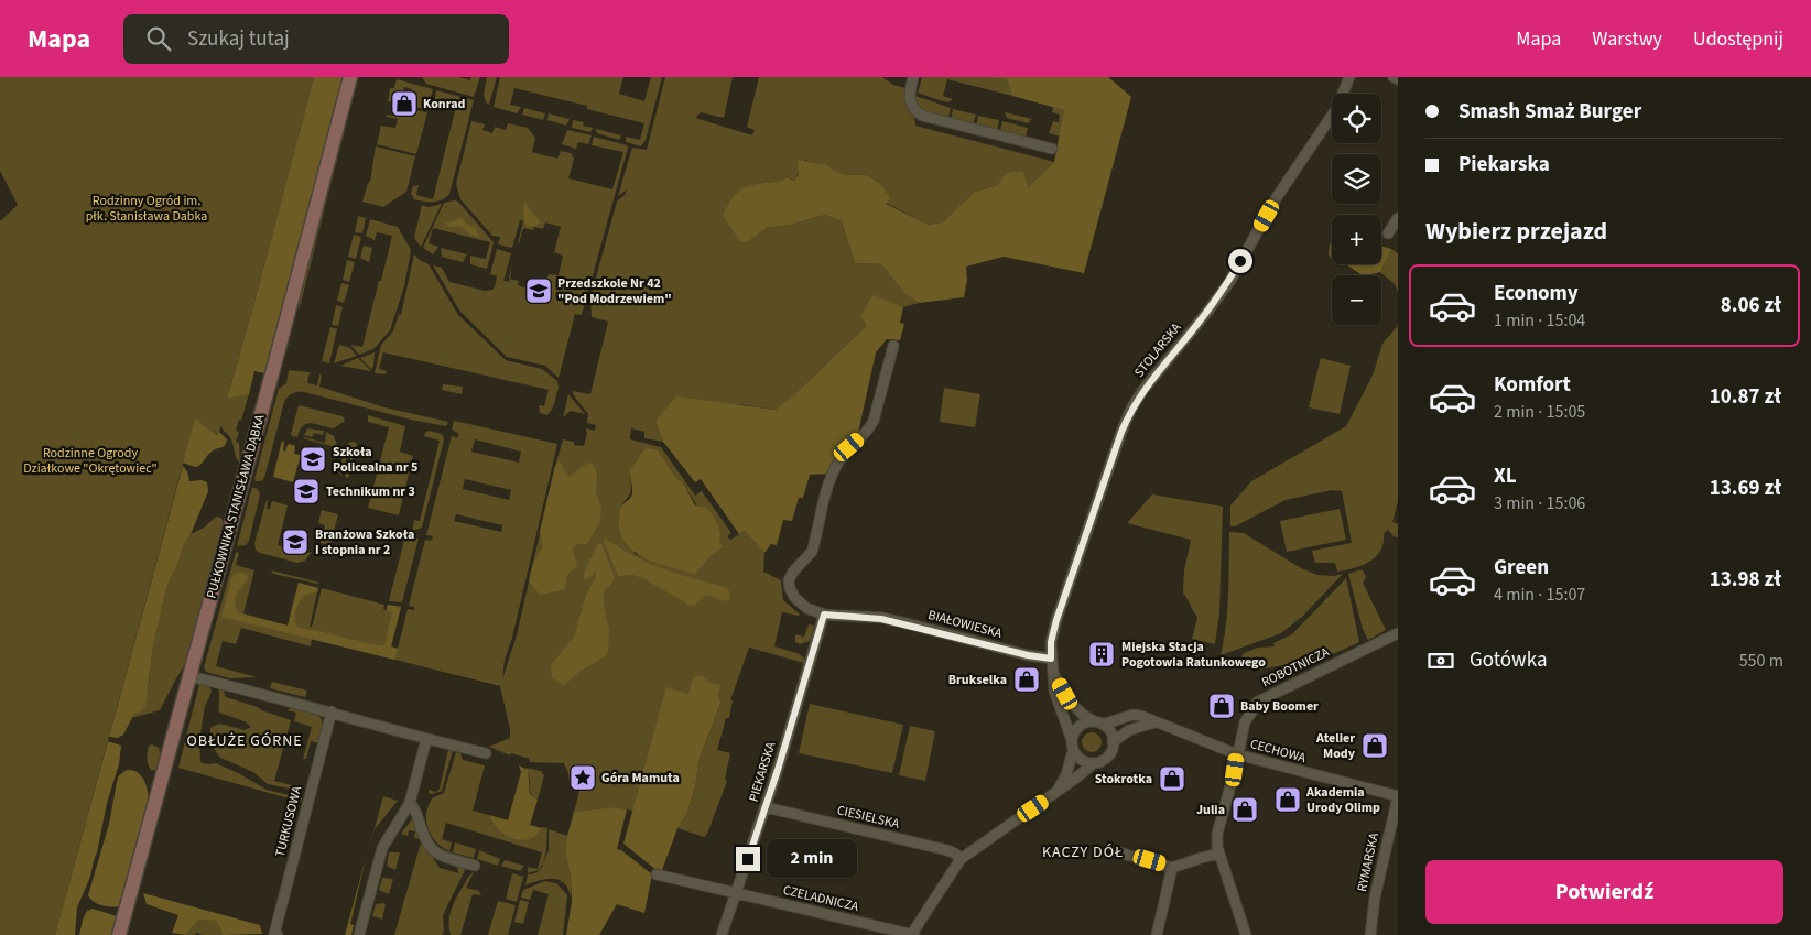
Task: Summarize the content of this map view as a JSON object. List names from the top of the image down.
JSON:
{
  "streets": {
    "street": [
      "STOLARSKA",
      "PUŁKOWNIKA STANISŁAWA DĄBKA",
      "BIAŁOWIESKA",
      "ROBOTNICZA",
      "CECHOWA",
      "PIEKARSKA",
      "CIESIELSKA",
      "TURKUSOWA",
      "RYMARSKA",
      "CZELADNICZA"
    ]
  },
  "crossings": [
    ["STOLARSKA", "BIAŁOWIESKA"],
    ["STOLARSKA", "CECHOWA"],
    ["BIAŁOWIESKA", "PIEKARSKA"],
    ["ROBOTNICZA", "CECHOWA"],
    ["CECHOWA", "RYMARSKA"],
    ["PIEKARSKA", "CIESIELSKA"],
    ["PIEKARSKA", "CZELADNICZA"]
  ],
  "districts": ["OBŁUŻE GÓRNE", "KACZY DÓŁ"],
  "parks": ["Rodzinny Ogród im. płk. Stanisława Dabka", "Rodzinne Ogrody Działkowe \"Okrętowiec\""],
  "places": {
    "shop": [
      "Konrad",
      "Brukselka",
      "Baby Boomer",
      "Atelier Mody",
      "Stokrotka",
      "Akademia Urody Olimp",
      "Julia"
    ],
    "school or university": [
      "Przedszkole Nr 42 \"Pod Modrzewiem\"",
      "Szkoła Policealna nr 5",
      "Technikum nr 3",
      "Branżowa Szkoła I stopnia nr 2"
    ],
    "building": ["Miejska Stacja Pogotowia Ratunkowego"],
    "place": ["Góra Mamuta"]
  },
  "page": {
    "header": "Mapa",
    "search": "Szukaj tutaj",
    "nav": ["Mapa", "Warstwy", "Udostępnij"],
    "banner": ["Smash Smaż Burger", "Piekarska"],
    "map_buttons": ["+", "−"],
    "heading": "Wybierz przejazd",
    "list": [
      {
        "name": "Economy",
        "note": "1 min · 15:04",
        "value": "8.06 zł"
      },
      {
        "name": "Komfort",
        "note": "2 min · 15:05",
        "value": "10.87 zł"
      },
      {
        "name": "XL",
        "note": "3 min · 15:06",
        "value": "13.69 zł"
      },
      {
        "name": "Green",
        "note": "4 min · 15:07",
        "value": "13.98 zł"
      }
    ],
    "pay": ["Gotówka", "550 m"],
    "bubble": "2 min",
    "buttons": "Potwierdź"
  }
}
